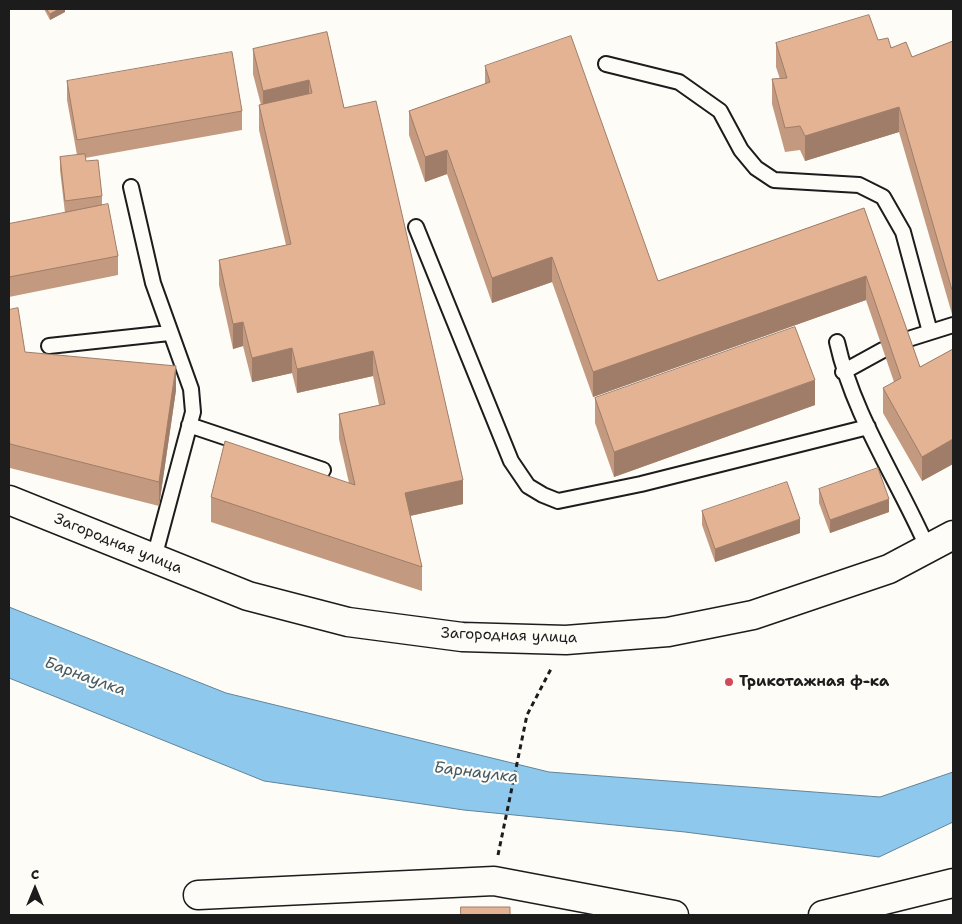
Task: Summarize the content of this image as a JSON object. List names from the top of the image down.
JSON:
{
  "streets": {
    "main road": ["Загородная улица"]
  },
  "water": ["Барнаулка"],
  "places": ["Трикотажная ф-ка"],
  "north": "top"
}
